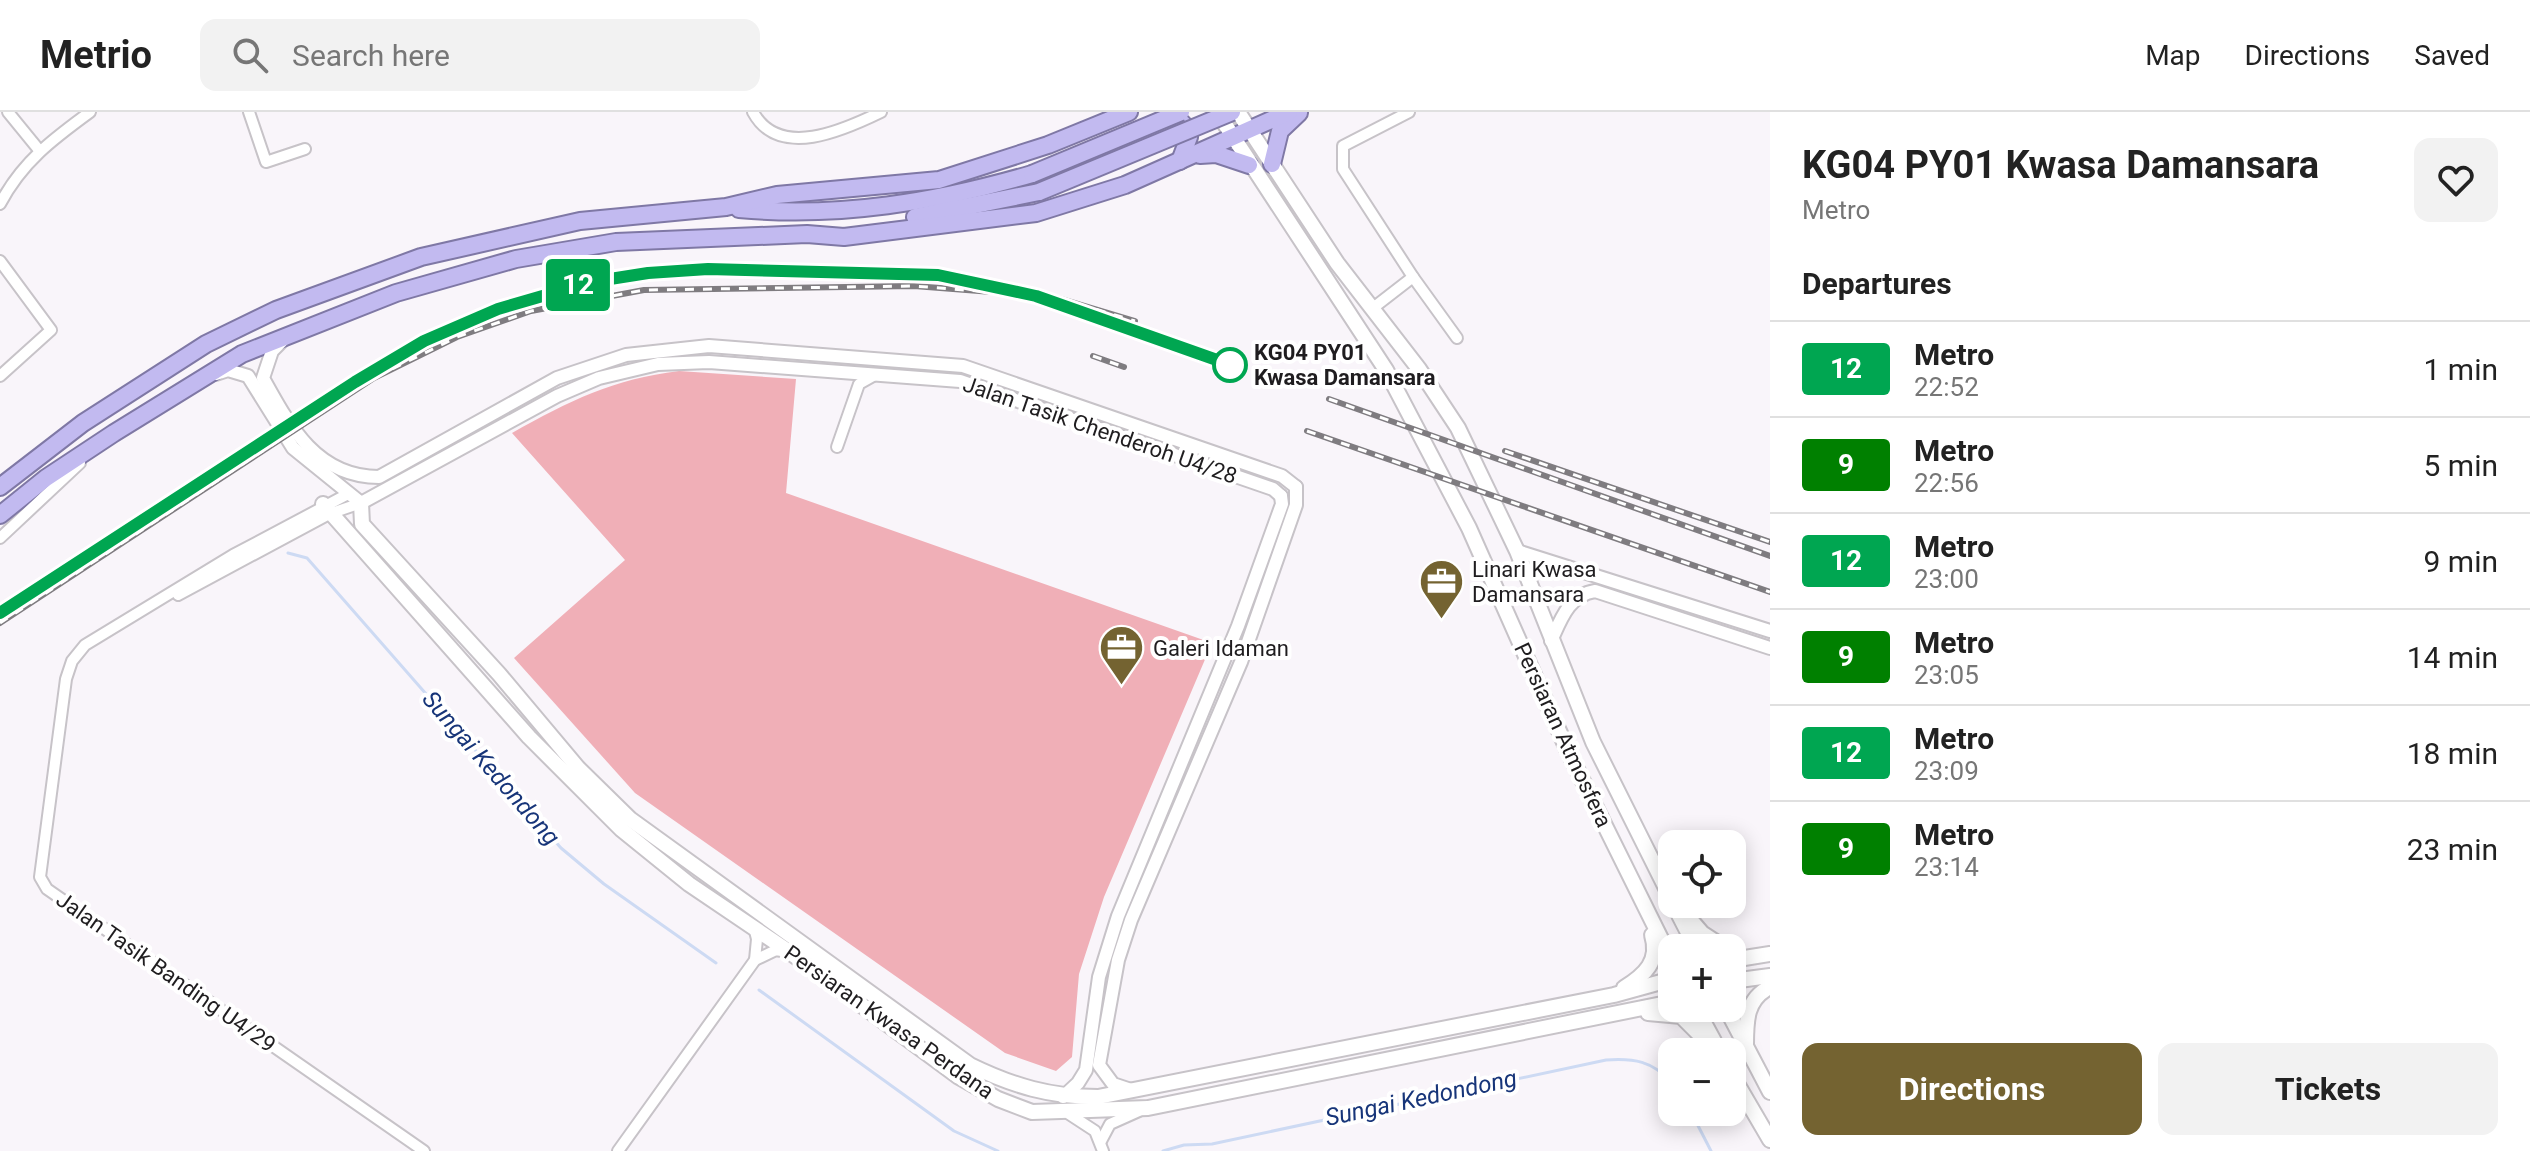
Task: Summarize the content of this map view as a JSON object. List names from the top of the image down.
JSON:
{
  "streets": {
    "main road": ["Persiaran Atmosfera", "Persiaran Kwasa Perdana"],
    "street": ["Jalan Tasik Chenderoh U4/28", "Jalan Tasik Banding U4/29"]
  },
  "crossings": [
    ["Jalan Tasik Chenderoh U4/28", "Jalan Tasik Banding U4/29"],
    ["Jalan Tasik Chenderoh U4/28", "Persiaran Kwasa Perdana"],
    ["Jalan Tasik Banding U4/29", "Persiaran Kwasa Perdana"]
  ],
  "water": ["Sungai Kedondong"],
  "places": {
    "other": ["KG04 PY01 Kwasa Damansara"],
    "office": ["Linari Kwasa Damansara", "Galeri Idaman"]
  },
  "lines": ["metro line 12"],
  "page": {
    "header": "Metrio",
    "search": "Search here",
    "nav": ["Map", "Directions", "Saved"],
    "on_map": "12",
    "heading": [
      ["KG04 PY01 Kwasa Damansara", "Metro"],
      "Departures"
    ],
    "list": [
      {
        "mark": "12",
        "name": "Metro",
        "note": "22:52",
        "value": "1 min"
      },
      {
        "mark": "9",
        "name": "Metro",
        "note": "22:56",
        "value": "5 min"
      },
      {
        "mark": "12",
        "name": "Metro",
        "note": "23:00",
        "value": "9 min"
      },
      {
        "mark": "9",
        "name": "Metro",
        "note": "23:05",
        "value": "14 min"
      },
      {
        "mark": "12",
        "name": "Metro",
        "note": "23:09",
        "value": "18 min"
      },
      {
        "mark": "9",
        "name": "Metro",
        "note": "23:14",
        "value": "23 min"
      }
    ],
    "map_buttons": ["+", "−"],
    "buttons": ["Directions", "Tickets"]
  }
}
